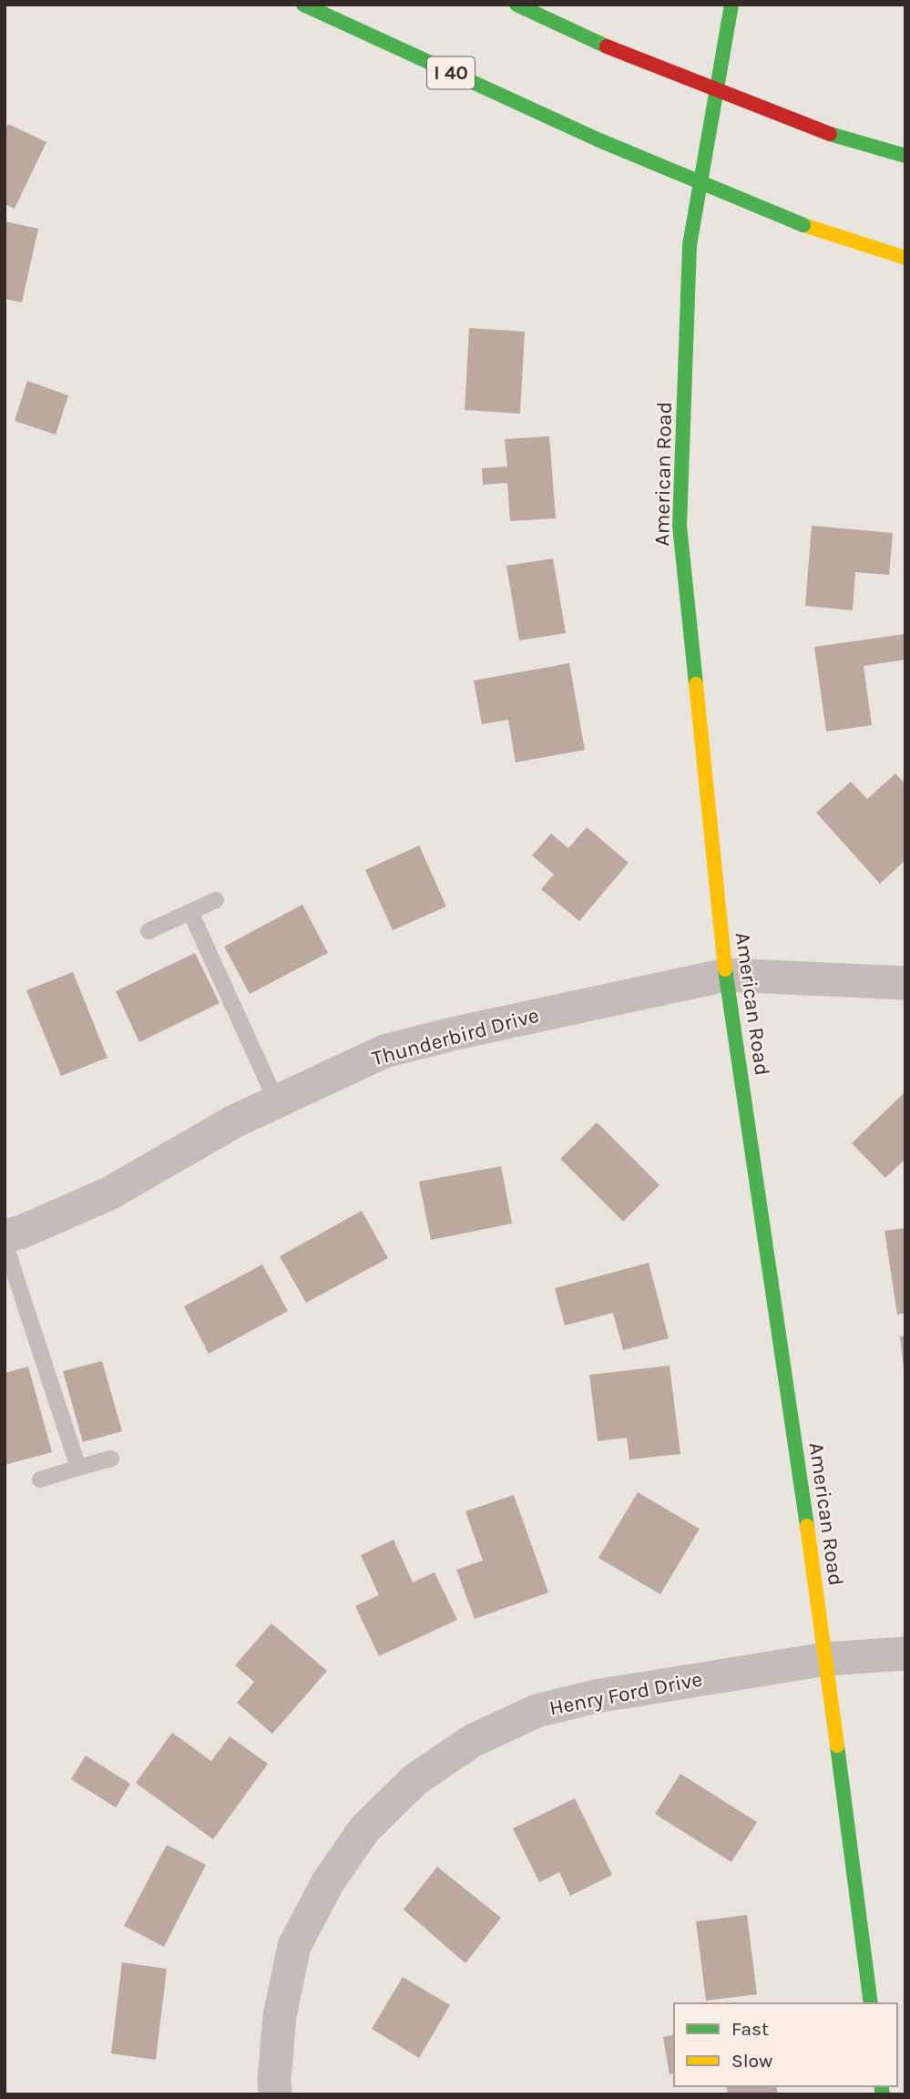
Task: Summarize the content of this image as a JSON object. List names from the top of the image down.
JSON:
{
  "streets": {
    "main road": ["I 40", "American Road"],
    "street": ["Thunderbird Drive", "Henry Ford Drive"]
  },
  "crossings": [
    ["American Road", "Thunderbird Drive"],
    ["American Road", "Henry Ford Drive"]
  ],
  "legend": ["Fast", "Slow"]
}
